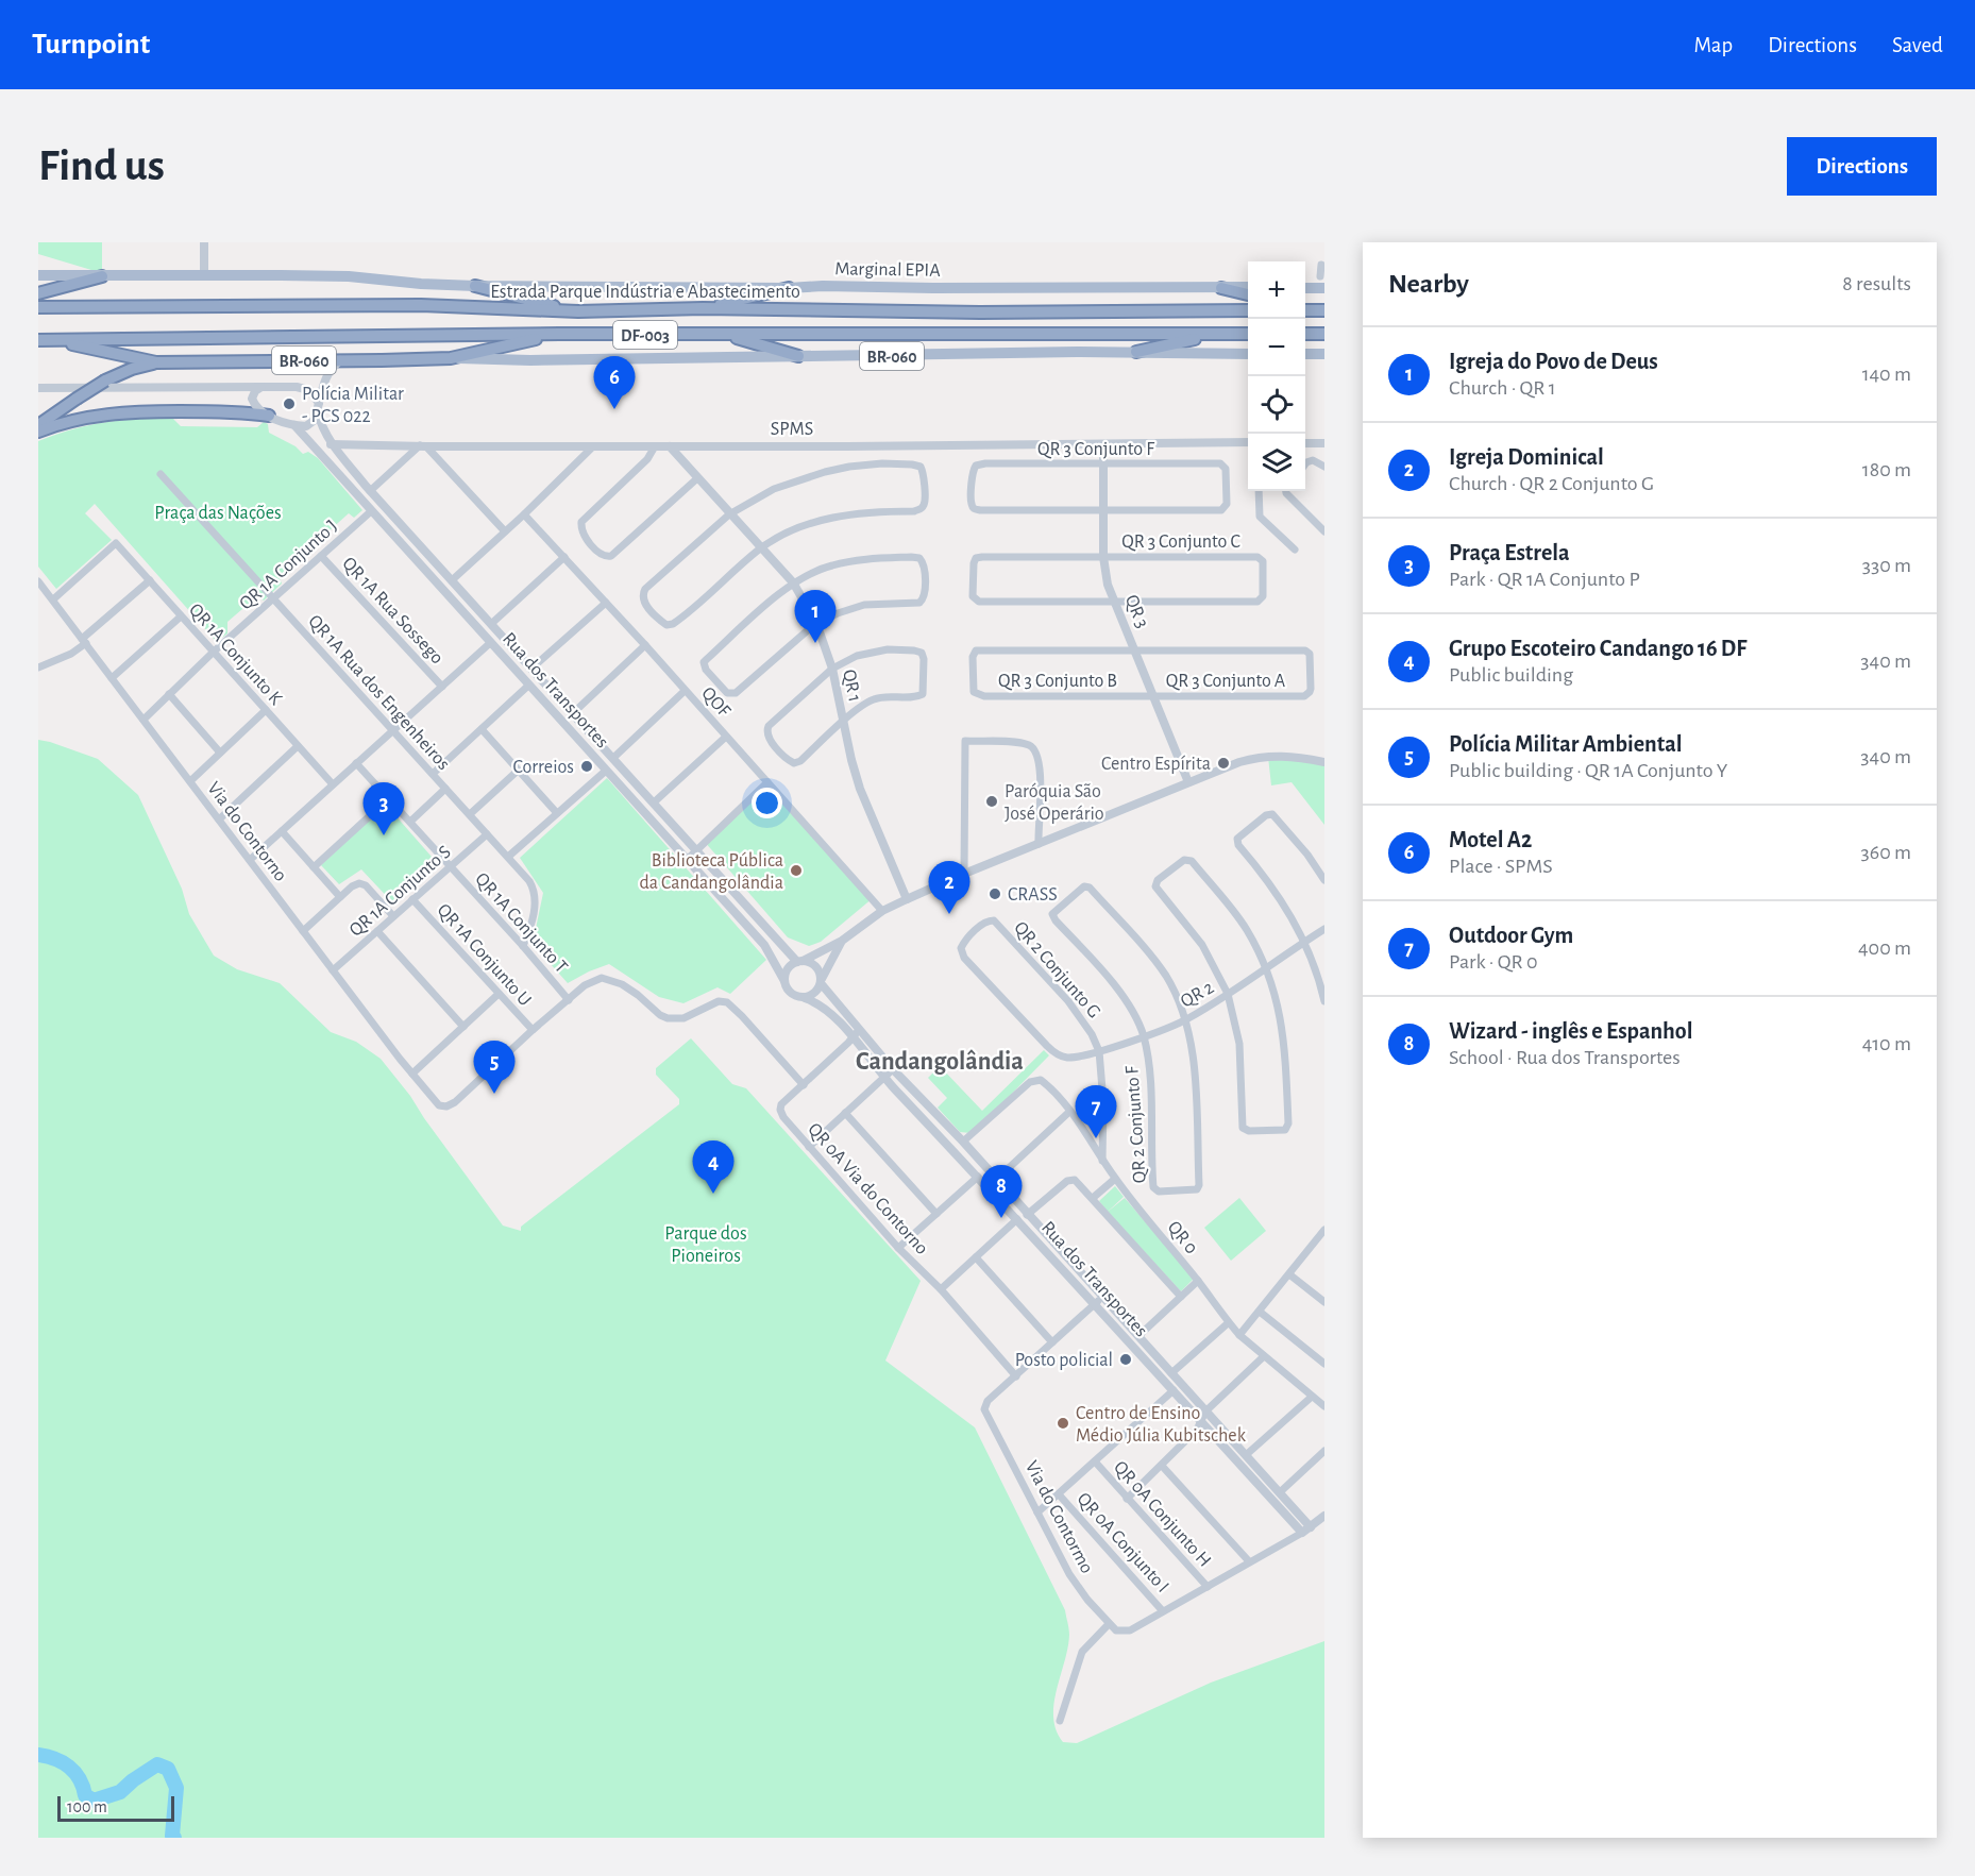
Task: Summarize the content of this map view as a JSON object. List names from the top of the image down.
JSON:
{
  "streets": {
    "highway": ["Estrada Parque Indústria e Abastecimento", "DF-003", "BR-060"],
    "main road": ["Marginal EPIA"],
    "street": [
      "SPMS",
      "QR 3 Conjunto F",
      "QR 3 Conjunto C",
      "QR 1A Conjunto J",
      "QR 1A Rua Sossego",
      "QR 3",
      "QR 1A Conjunto K",
      "QR 3 Conjunto B",
      "QR 3 Conjunto A",
      "QR 1",
      "Rua dos Transportes",
      "QR 1A Rua dos Engenheiros",
      "QOF",
      "Via do Contorno",
      "QR 1A Conjunto S",
      "QR 1A Conjunto T",
      "QR 1A Conjunto U",
      "QR 2 Conjunto G",
      "QR 2",
      "QR 2 Conjunto F",
      "QR 0A Via do Contorno",
      "QR 0",
      "QR 0A Conjunto H",
      "Via do Contormo",
      "QR 0A Conjunto I"
    ]
  },
  "crossings": [
    ["SPMS", "QR 3"],
    ["SPMS", "QR 1"],
    ["SPMS", "Rua dos Transportes"],
    ["QR 3 Conjunto F", "QR 3"],
    ["QR 3 Conjunto C", "QR 3"],
    ["QR 1A Conjunto J", "QR 1A Rua Sossego"],
    ["QR 1A Conjunto J", "QR 1A Conjunto K"],
    ["QR 1A Conjunto J", "Rua dos Transportes"],
    ["QR 1A Conjunto J", "QR 1A Rua dos Engenheiros"],
    ["QR 1A Conjunto J", "Via do Contorno"],
    ["QR 3", "QR 3 Conjunto B"],
    ["QR 3", "QR 3 Conjunto A"],
    ["QR 1A Conjunto K", "Via do Contorno"],
    ["QR 3 Conjunto B", "QR 3 Conjunto A"],
    ["Rua dos Transportes", "QR 0"],
    ["QR 1A Rua dos Engenheiros", "QR 1A Conjunto S"],
    ["QR 1A Rua dos Engenheiros", "QR 1A Conjunto T"],
    ["Via do Contorno", "QR 1A Conjunto S"],
    ["Via do Contorno", "QR 1A Conjunto U"],
    ["QR 1A Conjunto S", "QR 1A Conjunto T"],
    ["QR 1A Conjunto S", "QR 1A Conjunto U"],
    ["QR 2 Conjunto G", "QR 2"],
    ["QR 2", "QR 2 Conjunto F"],
    ["QR 0A Via do Contorno", "Via do Contormo"]
  ],
  "districts": ["Candangolândia"],
  "parks": ["Praça das Nações", "Parque dos Pioneiros"],
  "places": [
    "Polícia Militar - PCS 022",
    "Centro Espírita",
    "Correios",
    "Paróquia São José Operário",
    "Biblioteca Pública da Candangolândia",
    "CRASS",
    "Posto policial",
    "Centro de Ensino Médio Júlia Kubitschek"
  ],
  "scale_bar": "100 m",
  "page": {
    "header": "Turnpoint",
    "nav": ["Map", "Directions", "Saved"],
    "buttons": "Directions",
    "title": "Find us",
    "heading": ["Nearby", "8 results"],
    "map_buttons": ["+", "−"],
    "list": [
      {
        "mark": "1",
        "name": "Igreja do Povo de Deus",
        "note": "Church · QR 1",
        "value": "140 m"
      },
      {
        "mark": "2",
        "name": "Igreja Dominical",
        "note": "Church · QR 2 Conjunto G",
        "value": "180 m"
      },
      {
        "mark": "3",
        "name": "Praça Estrela",
        "note": "Park · QR 1A Conjunto P",
        "value": "330 m"
      },
      {
        "mark": "4",
        "name": "Grupo Escoteiro Candango 16 DF",
        "note": "Public building",
        "value": "340 m"
      },
      {
        "mark": "5",
        "name": "Polícia Militar Ambiental",
        "note": "Public building · QR 1A Conjunto Y",
        "value": "340 m"
      },
      {
        "mark": "6",
        "name": "Motel A2",
        "note": "Place · SPMS",
        "value": "360 m"
      },
      {
        "mark": "7",
        "name": "Outdoor Gym",
        "note": "Park · QR 0",
        "value": "400 m"
      },
      {
        "mark": "8",
        "name": "Wizard - inglês e Espanhol",
        "note": "School · Rua dos Transportes",
        "value": "410 m"
      }
    ],
    "pins": [
      "6",
      "1",
      "3",
      "2",
      "5",
      "7",
      "4",
      "8"
    ],
    "scale": "100 m"
  }
}
